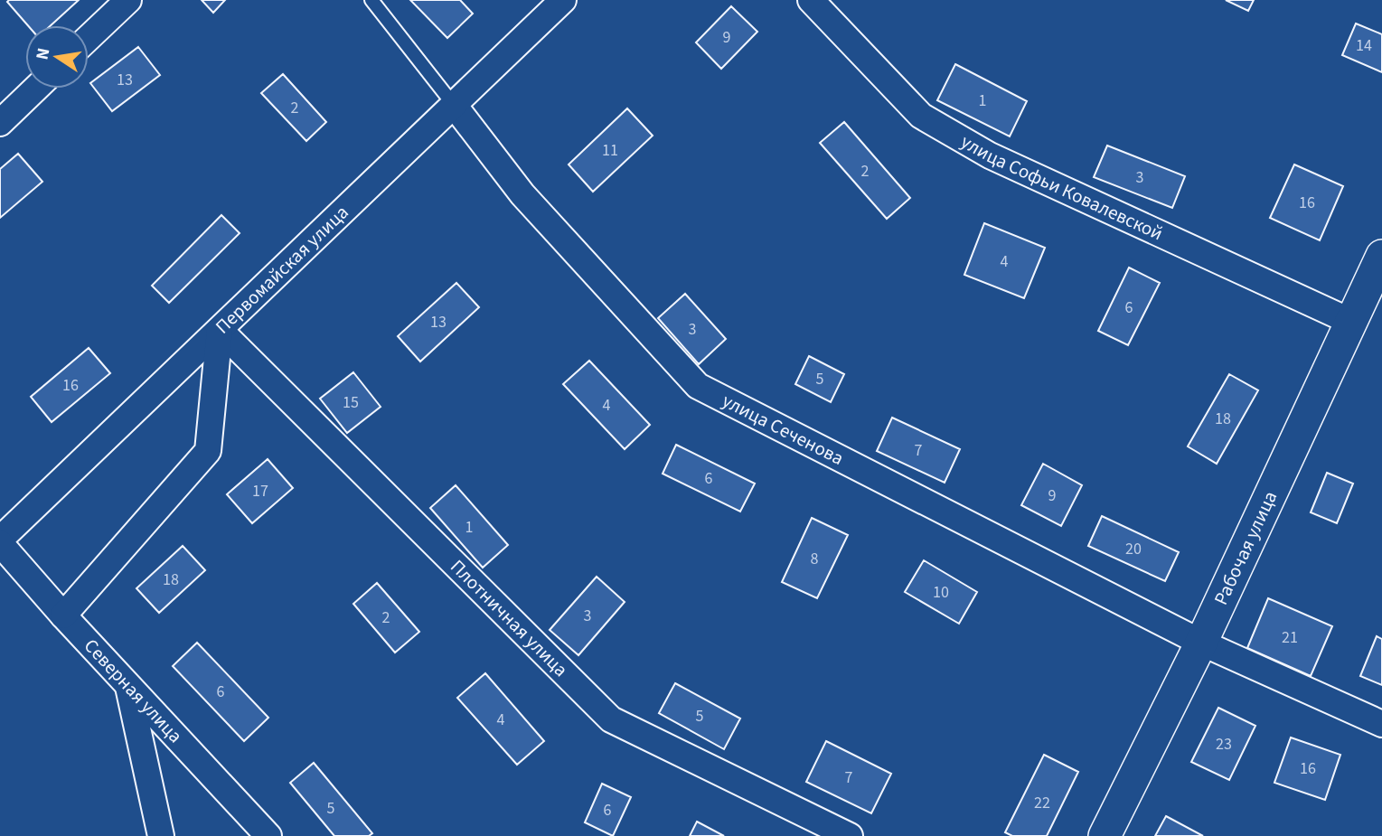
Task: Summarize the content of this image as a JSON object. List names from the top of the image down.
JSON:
{
  "streets": {
    "street": [
      "улица Софьи Ковалевской",
      "Первомайская улица",
      "улица Сеченова",
      "Рабочая улица",
      "Плотничная улица",
      "Северная улица"
    ]
  },
  "crossings": [
    ["улица Софьи Ковалевской", "Рабочая улица"],
    ["Первомайская улица", "улица Сеченова"],
    ["Первомайская улица", "Плотничная улица"],
    ["Первомайская улица", "Северная улица"],
    ["улица Сеченова", "Рабочая улица"]
  ],
  "house_numbers": [
    "9",
    "14",
    "13",
    "1",
    "2",
    "11",
    "2",
    "3",
    "16",
    "4",
    "6",
    "13",
    "3",
    "5",
    "16",
    "15",
    "4",
    "18",
    "7",
    "6",
    "17",
    "9",
    "1",
    "20",
    "8",
    "18",
    "10",
    "3",
    "2",
    "21",
    "6",
    "5",
    "4",
    "23",
    "16",
    "7",
    "22",
    "5",
    "6"
  ],
  "north": "left"
}
